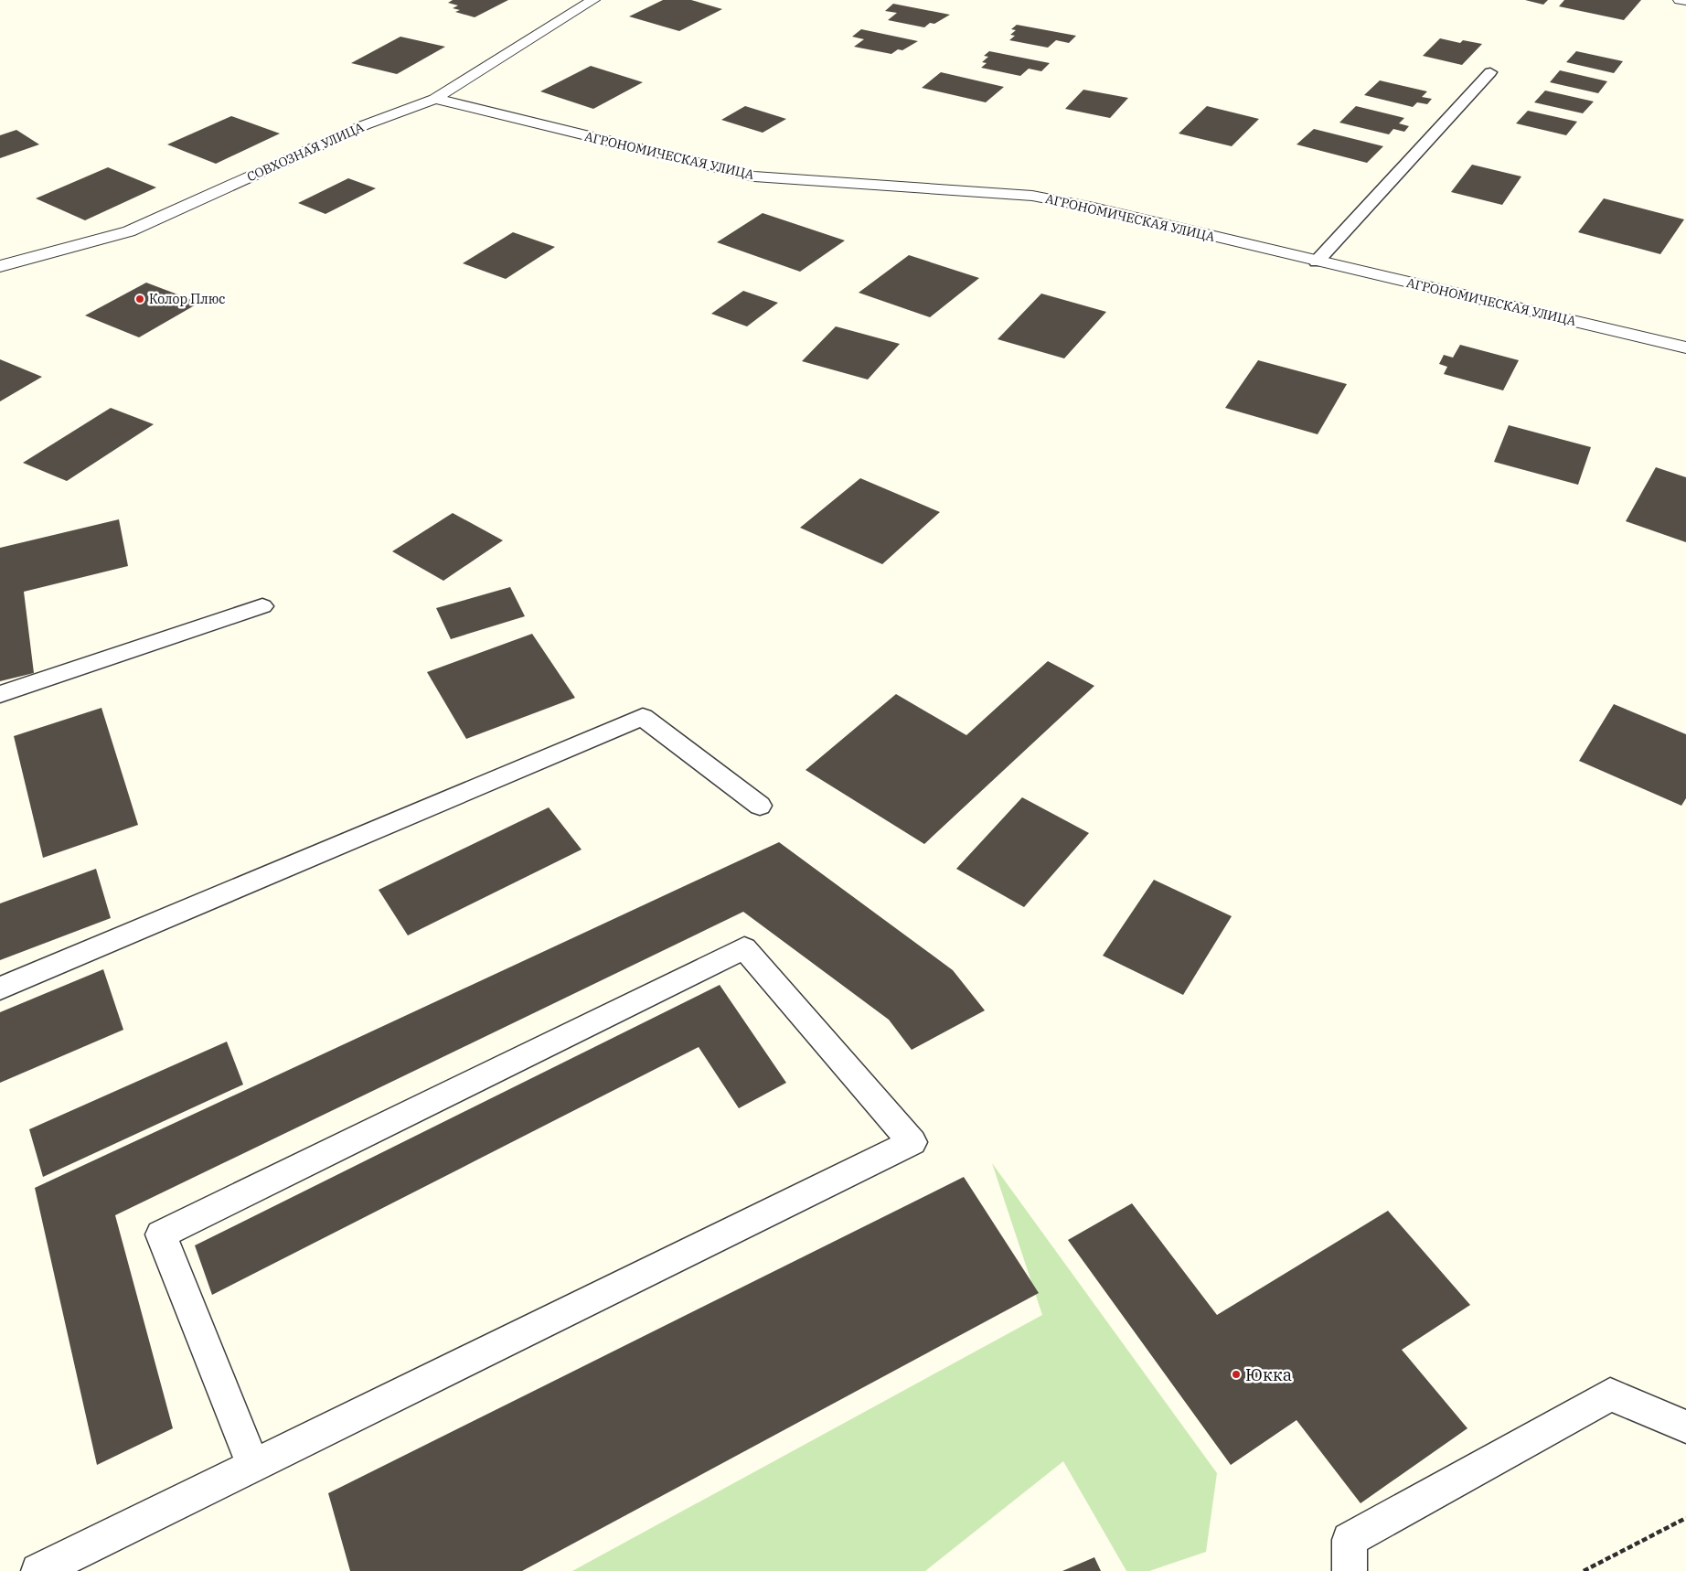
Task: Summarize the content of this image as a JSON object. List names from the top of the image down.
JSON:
{
  "streets": {
    "street": ["СОВХОЗНАЯ УЛИЦА", "АГРОНОМИЧЕСКАЯ УЛИЦА"]
  },
  "crossings": [
    ["СОВХОЗНАЯ УЛИЦА", "АГРОНОМИЧЕСКАЯ УЛИЦА"]
  ],
  "places": ["Колор Плюс", "Юкка"]
}
